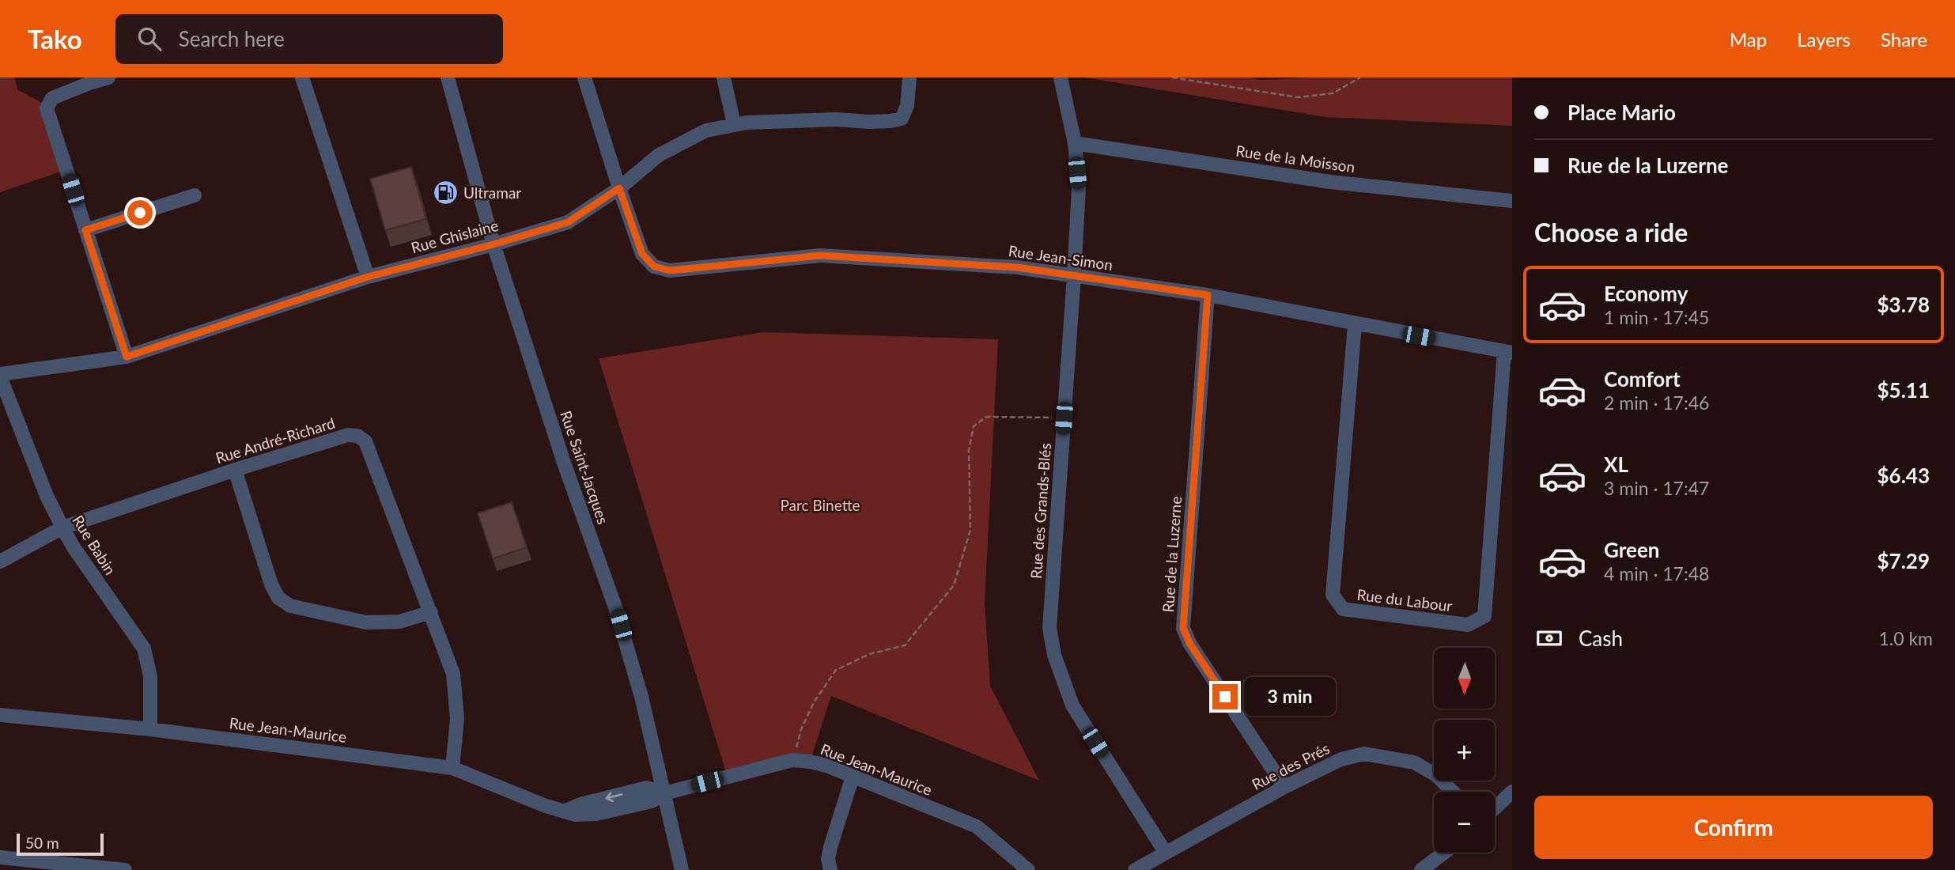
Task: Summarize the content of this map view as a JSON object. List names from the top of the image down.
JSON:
{
  "streets": {
    "street": [
      "Rue de la Moisson",
      "Rue Ghislaine",
      "Rue Jean-Simon",
      "Rue André-Richard",
      "Rue Saint-Jacques",
      "Rue des Grands-Blés",
      "Rue Babin",
      "Rue de la Luzerne",
      "Rue du Labour",
      "Rue Jean-Maurice",
      "Rue des Prés"
    ]
  },
  "crossings": [
    ["Rue de la Moisson", "Rue des Grands-Blés"],
    ["Rue Ghislaine", "Rue Jean-Simon"],
    ["Rue Ghislaine", "Rue Saint-Jacques"],
    ["Rue Ghislaine", "Rue Babin"],
    ["Rue Jean-Simon", "Rue des Grands-Blés"],
    ["Rue Jean-Simon", "Rue de la Luzerne"],
    ["Rue Jean-Simon", "Rue du Labour"],
    ["Rue André-Richard", "Rue Babin"],
    ["Rue André-Richard", "Rue Jean-Maurice"],
    ["Rue Saint-Jacques", "Rue Jean-Maurice"],
    ["Rue des Grands-Blés", "Rue des Prés"],
    ["Rue Babin", "Rue Jean-Maurice"],
    ["Rue de la Luzerne", "Rue des Prés"]
  ],
  "parks": ["Parc Binette"],
  "places": {
    "fuel station": ["Ultramar"]
  },
  "scale_bar": "50 m",
  "north": "bottom",
  "page": {
    "header": "Tako",
    "search": "Search here",
    "nav": ["Map", "Layers", "Share"],
    "banner": ["Place Mario", "Rue de la Luzerne"],
    "heading": "Choose a ride",
    "list": [
      {
        "name": "Economy",
        "note": "1 min · 17:45",
        "value": "$3.78"
      },
      {
        "name": "Comfort",
        "note": "2 min · 17:46",
        "value": "$5.11"
      },
      {
        "name": "XL",
        "note": "3 min · 17:47",
        "value": "$6.43"
      },
      {
        "name": "Green",
        "note": "4 min · 17:48",
        "value": "$7.29"
      }
    ],
    "pay": ["Cash", "1.0 km"],
    "map_buttons": ["+", "−"],
    "bubble": "3 min",
    "buttons": "Confirm",
    "scale": "50 m"
  }
}
